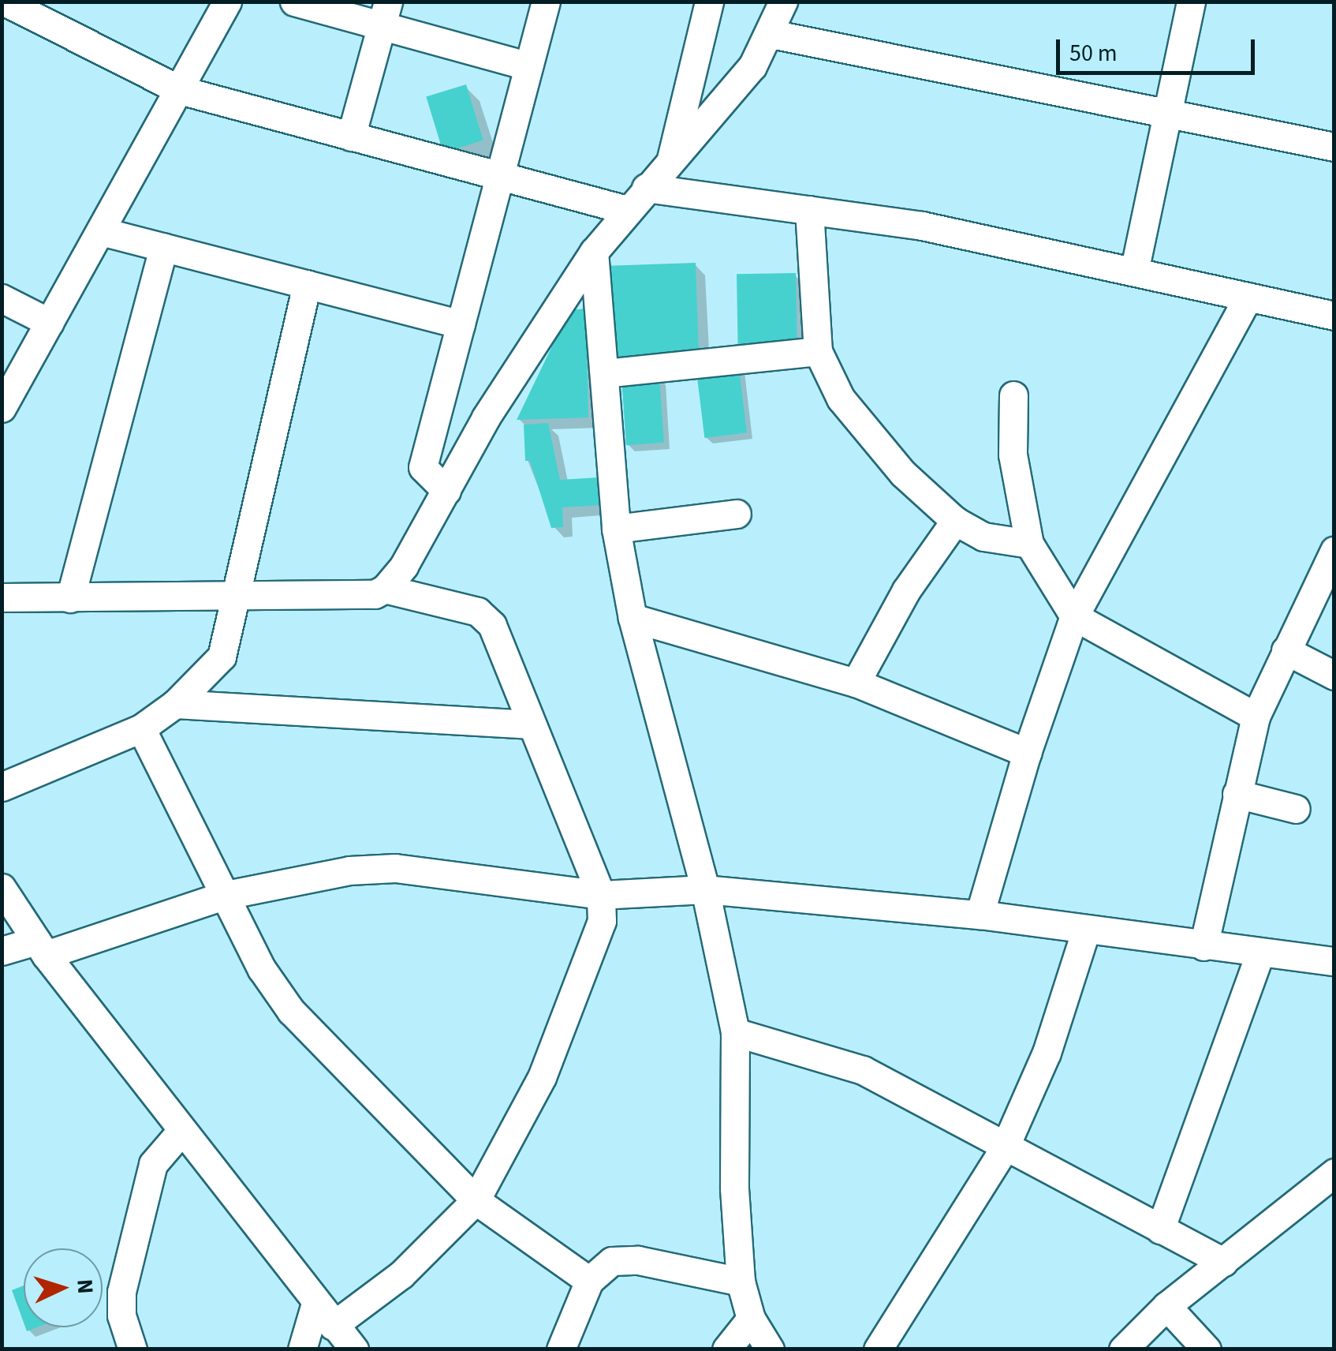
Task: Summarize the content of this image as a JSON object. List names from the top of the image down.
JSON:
{
  "scale_bar": "50 m",
  "north": "right"
}
